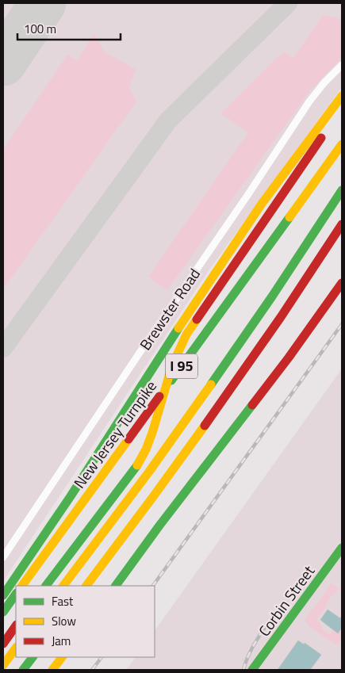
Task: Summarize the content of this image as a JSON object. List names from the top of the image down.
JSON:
{
  "streets": {
    "main road": ["I 95", "New Jersey Turnpike", "Corbin Street"],
    "street": ["Brewster Road"]
  },
  "legend": ["Fast", "Slow", "Jam"],
  "scale_bar": "100 m"
}
